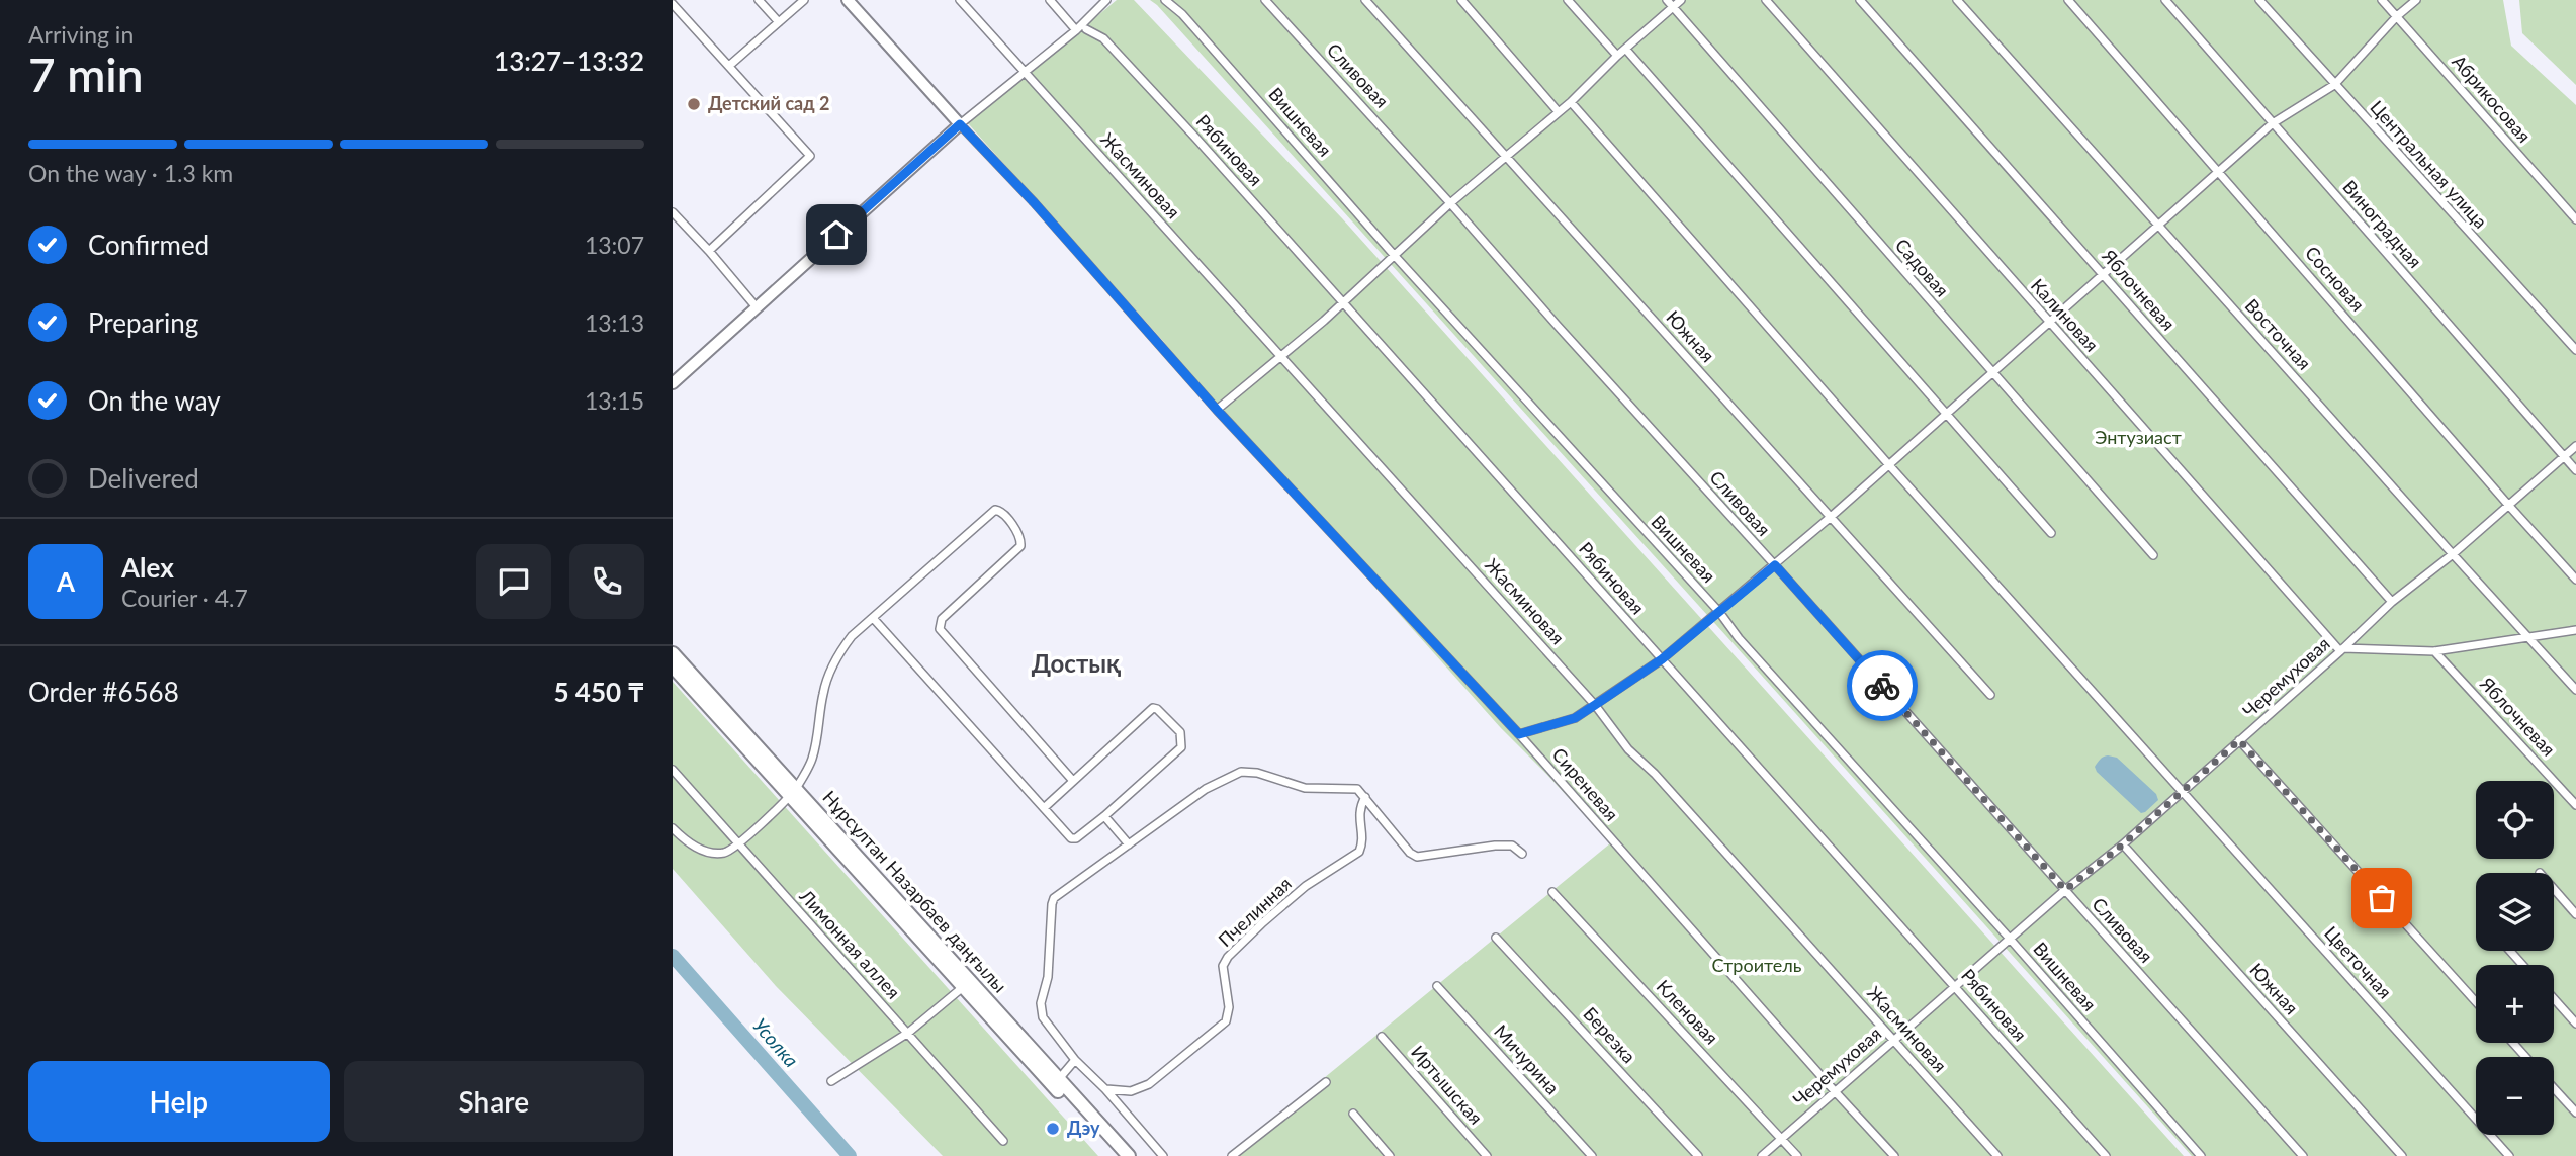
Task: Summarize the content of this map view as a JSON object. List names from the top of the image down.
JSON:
{
  "streets": {
    "main road": ["Нұрсұлтан Назарбаев даңғылы"],
    "street": [
      "Сливовая",
      "Абрикосовая",
      "Вишневая",
      "Рябиновая",
      "Центральная улица",
      "Жасминовая",
      "Виноградная",
      "Садовая",
      "Сосновая",
      "Яблочневая",
      "Калиновая",
      "Восточная",
      "Южная",
      "Черемуховая",
      "Сиреневая",
      "Пчелинная",
      "Лимонная аллея",
      "Цветочная",
      "Кленовая",
      "Березка",
      "Мичурина",
      "Иртышская"
    ]
  },
  "crossings": [
    ["Сливовая", "Черемуховая"],
    ["Вишневая", "Черемуховая"],
    ["Рябиновая", "Черемуховая"],
    ["Жасминовая", "Черемуховая"],
    ["Виноградная", "Черемуховая"],
    ["Сосновая", "Черемуховая"],
    ["Яблочневая", "Черемуховая"],
    ["Калиновая", "Черемуховая"],
    ["Восточная", "Черемуховая"],
    ["Южная", "Черемуховая"],
    ["Черемуховая", "Сиреневая"],
    ["Черемуховая", "Цветочная"],
    ["Черемуховая", "Кленовая"]
  ],
  "districts": ["Достық"],
  "water": ["Усолка"],
  "parks": ["Энтузиаст", "Строитель"],
  "places": ["Детский сад 2", "Дэу"],
  "page": {
    "heading": ["7 min", "Arriving in", "13:27–13:32"],
    "panel": [
      "Alex",
      "Courier · 4.7",
      "Order #6568",
      "5 450 ₸"
    ],
    "bar": "On the way · 1.3 km",
    "list": [
      ["Confirmed", "13:07"],
      ["Preparing", "13:13"],
      ["On the way", "13:15"],
      "Delivered"
    ],
    "round": "A",
    "map_buttons": ["+", "−"],
    "buttons": ["Help", "Share"]
  }
}
